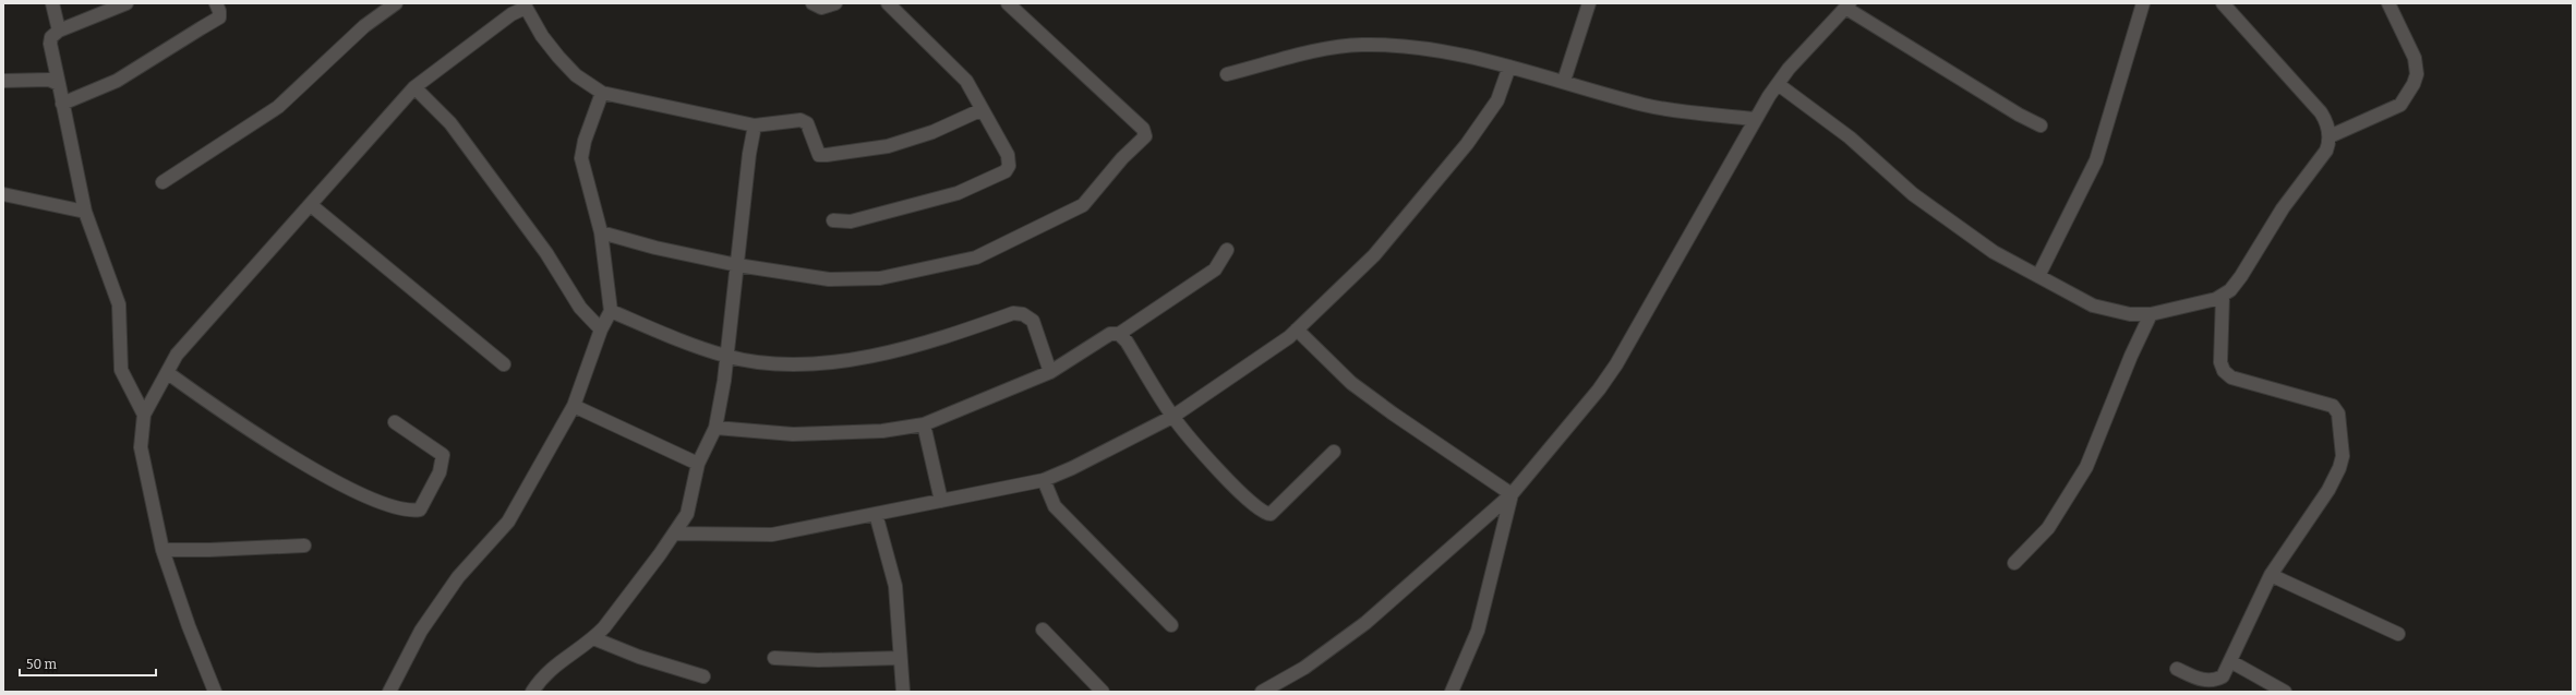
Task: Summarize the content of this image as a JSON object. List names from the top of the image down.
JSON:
{
  "scale_bar": "50 m"
}
